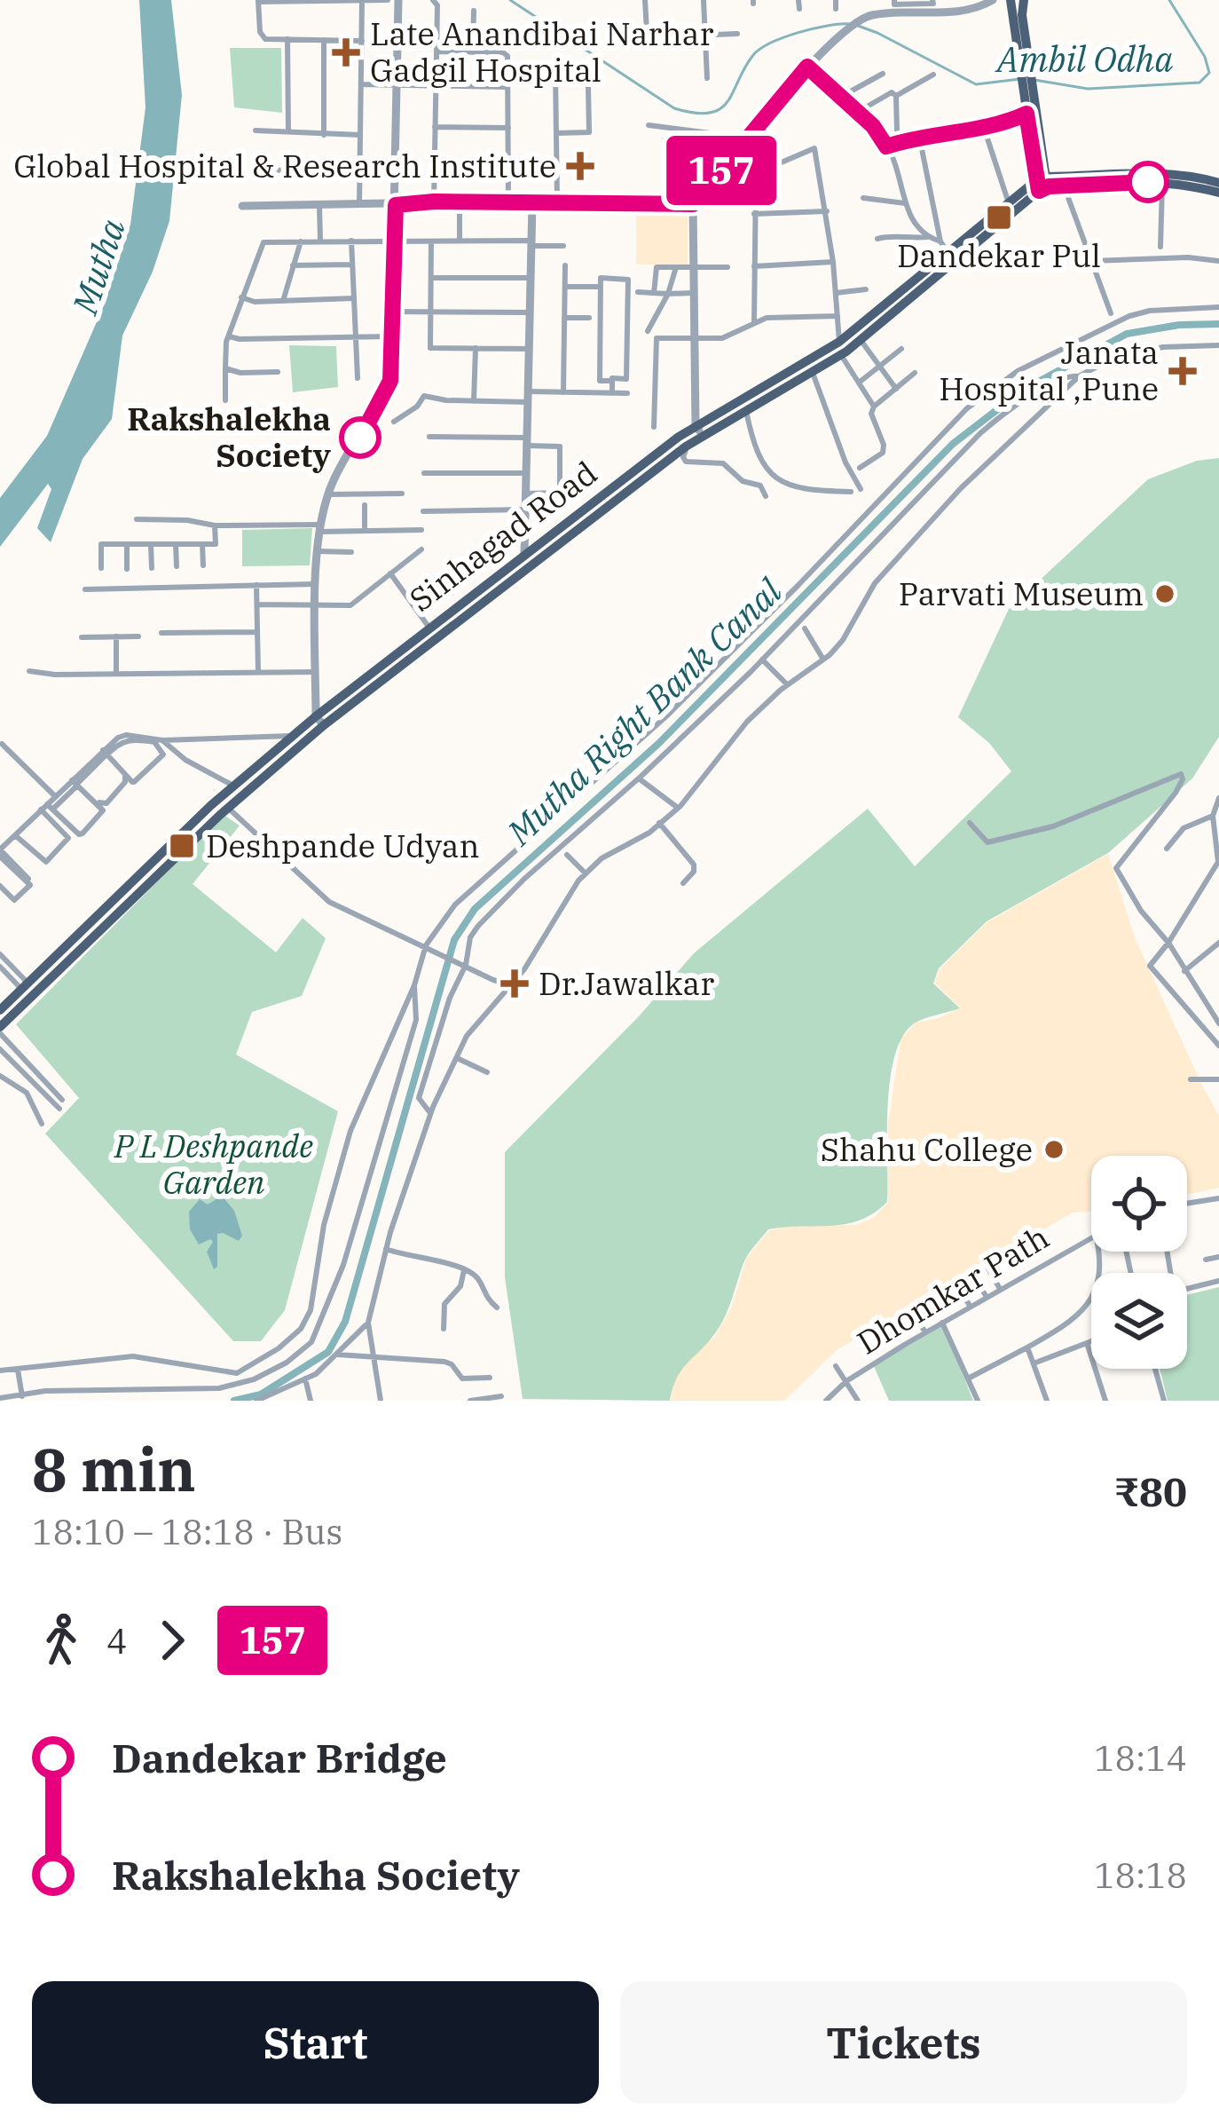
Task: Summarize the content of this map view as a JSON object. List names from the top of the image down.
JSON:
{
  "streets": {
    "main road": ["Sinhagad Road"],
    "street": ["Dhomkar Path"]
  },
  "water": ["Ambil Odha", "Mutha", "Mutha Right Bank Canal"],
  "parks": ["P L Deshpande Garden"],
  "places": {
    "health": [
      "Late Anandibai Narhar Gadgil Hospital",
      "Global Hospital & Research Institute",
      "Janata Hospital ,Pune",
      "Dr.Jawalkar"
    ],
    "transit": ["Dandekar Pul", "Deshpande Udyan"],
    "other": ["Rakshalekha Society", "Parvati Museum", "Shahu College"]
  },
  "lines": ["bus line 157"],
  "page": {
    "on_map": "157",
    "heading": ["8 min", "18:10 – 18:18 · Bus", "₹80"],
    "legs": ["4", "157"],
    "list": [
      {
        "name": "Dandekar Bridge",
        "value": "18:14"
      },
      {
        "name": "Rakshalekha Society",
        "value": "18:18"
      }
    ],
    "buttons": ["Start", "Tickets"]
  }
}
